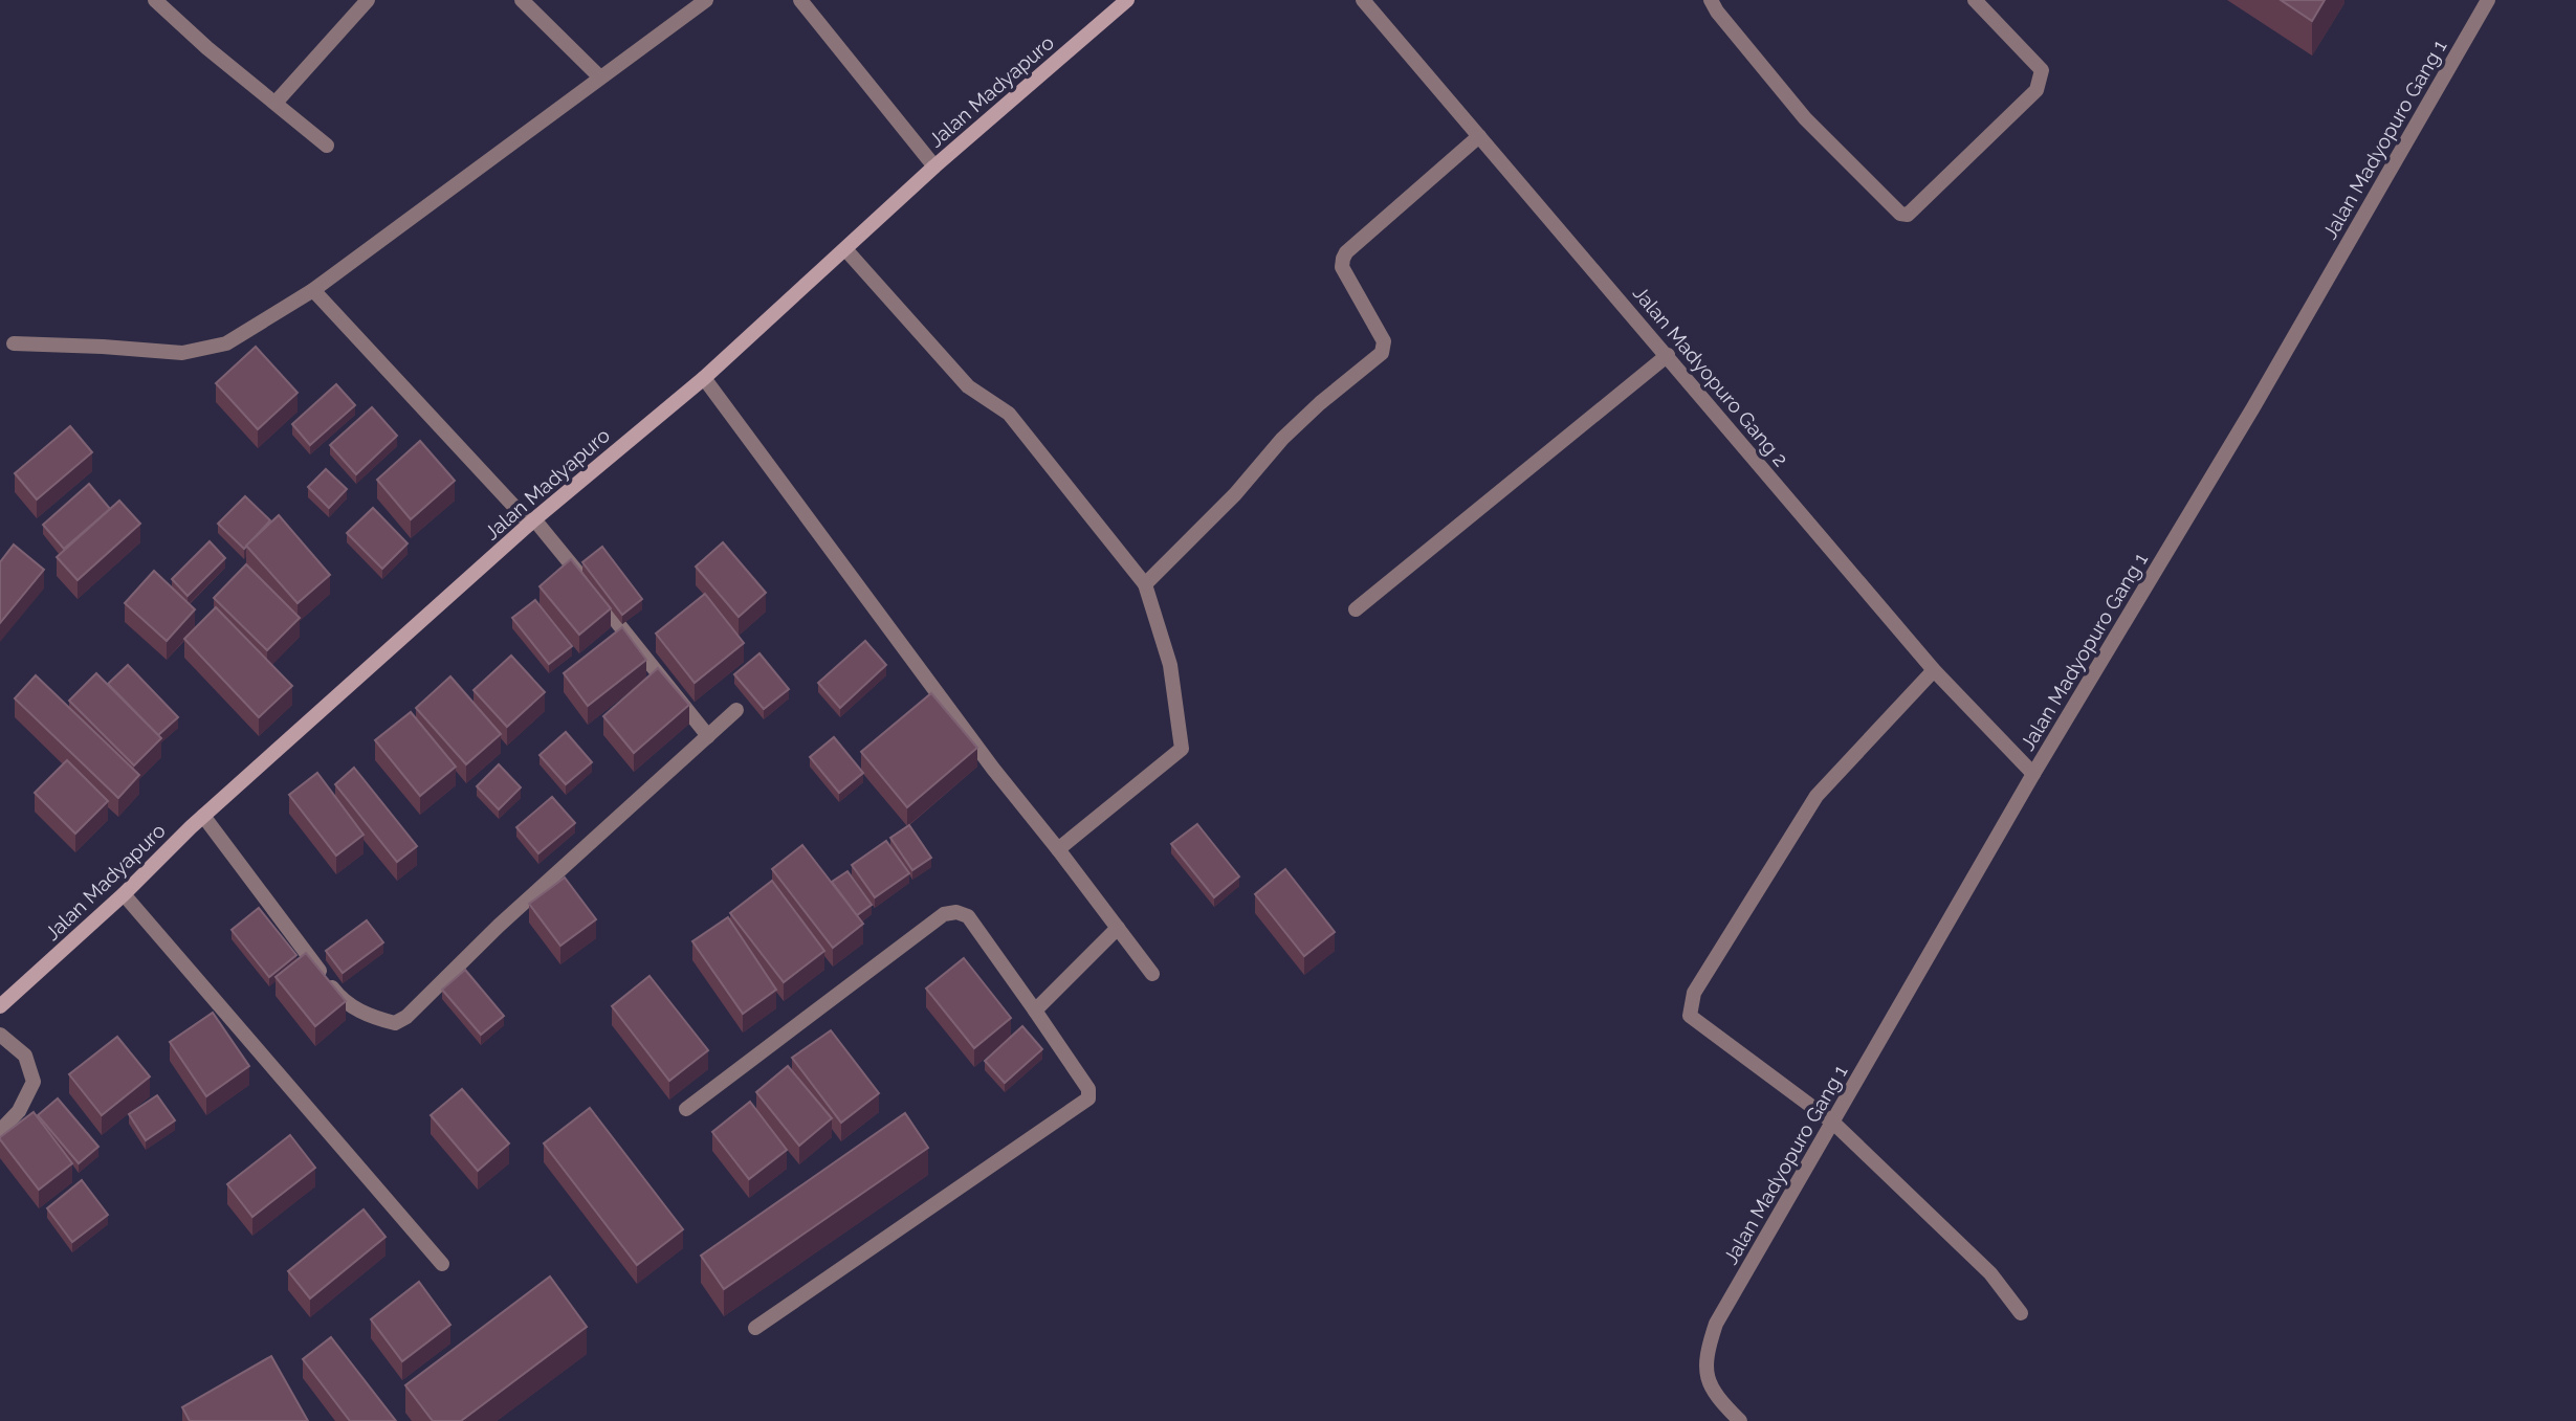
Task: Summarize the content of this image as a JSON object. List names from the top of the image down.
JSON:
{
  "streets": {
    "main road": ["Jalan Madyapuro"],
    "street": ["Jalan Madyopuro Gang 1", "Jalan Madyopuro Gang 2"]
  },
  "crossings": [
    ["Jalan Madyopuro Gang 1", "Jalan Madyopuro Gang 2"]
  ]
}
